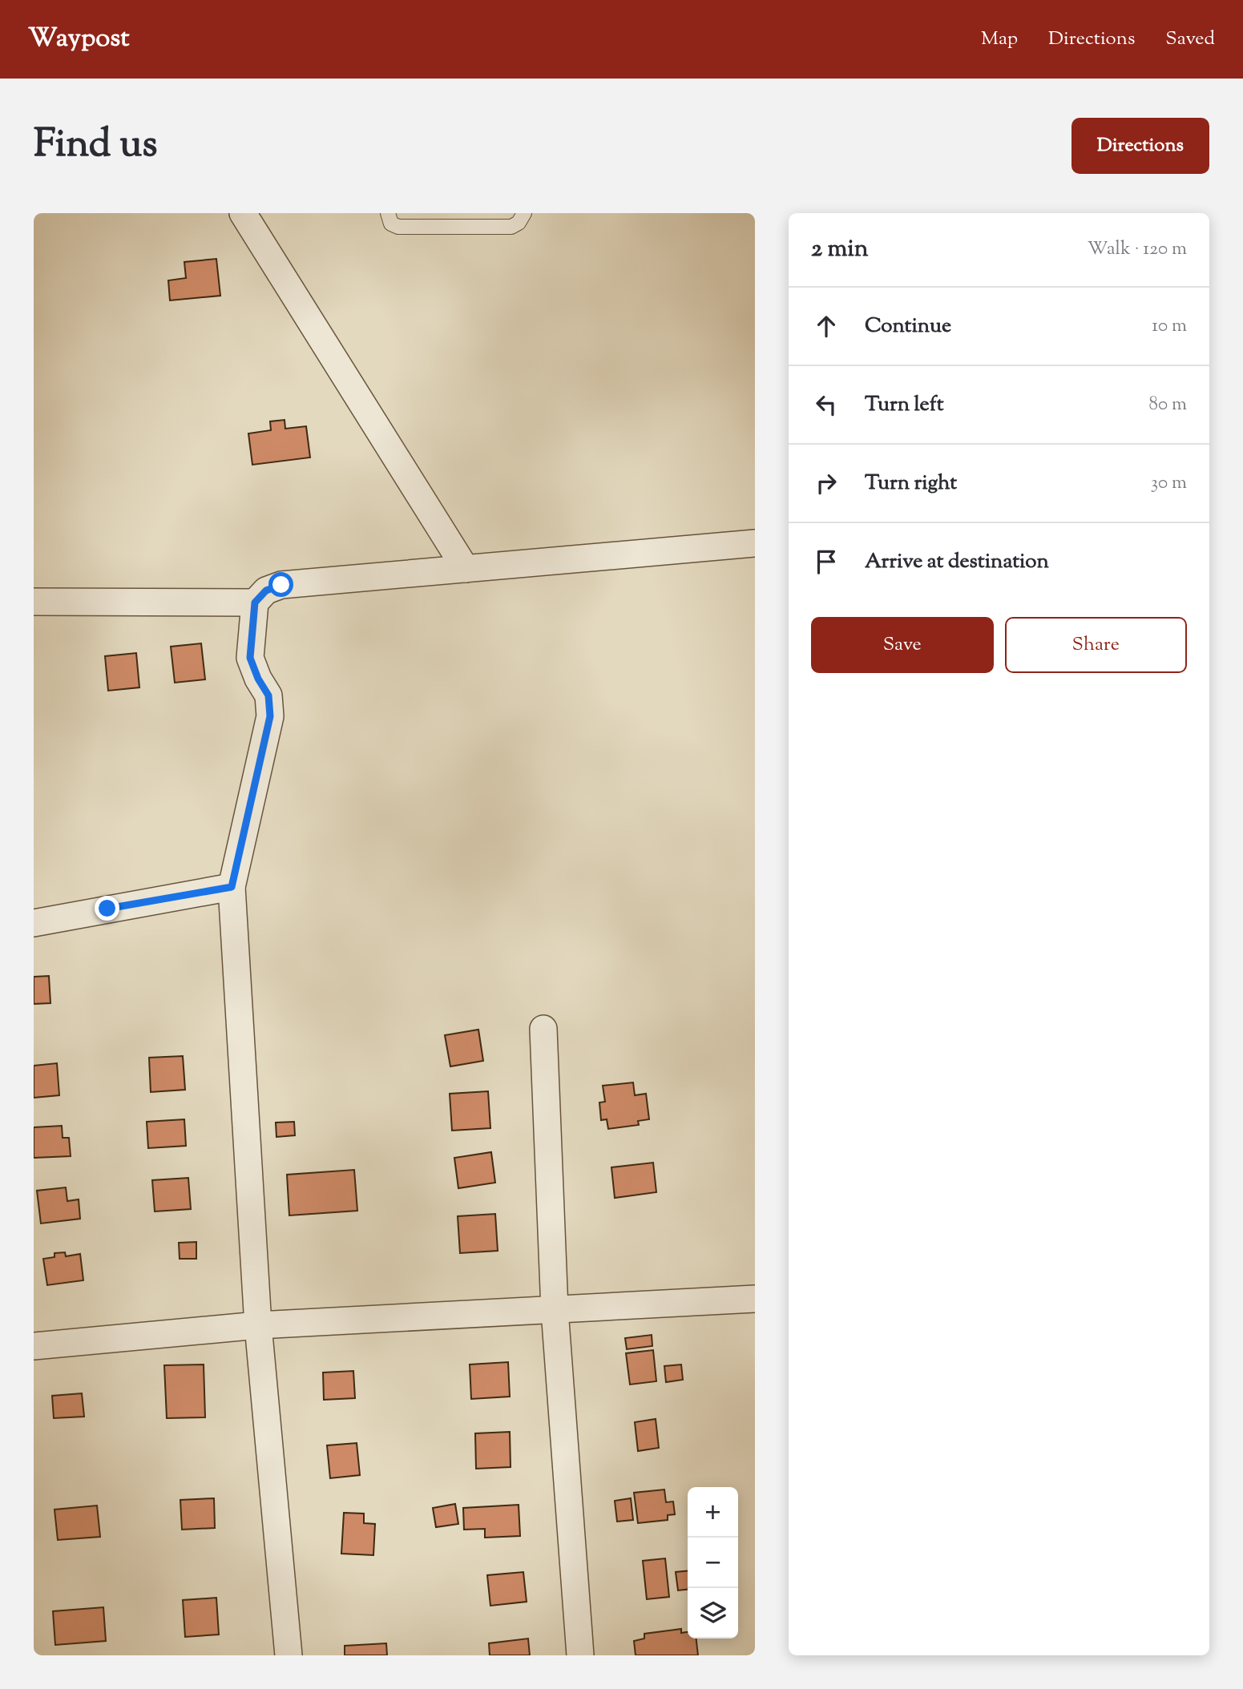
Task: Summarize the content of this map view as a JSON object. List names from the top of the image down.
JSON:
{
  "page": {
    "header": "Waypost",
    "nav": ["Map", "Directions", "Saved"],
    "title": "Find us",
    "buttons": [
      "Directions",
      ["Save", "Share"]
    ],
    "heading": ["2 min", "Walk · 120 m"],
    "list": [
      ["Continue", "10 m"],
      ["Turn left", "80 m"],
      ["Turn right", "30 m"],
      "Arrive at destination"
    ],
    "map_buttons": ["+", "−"]
  }
}
